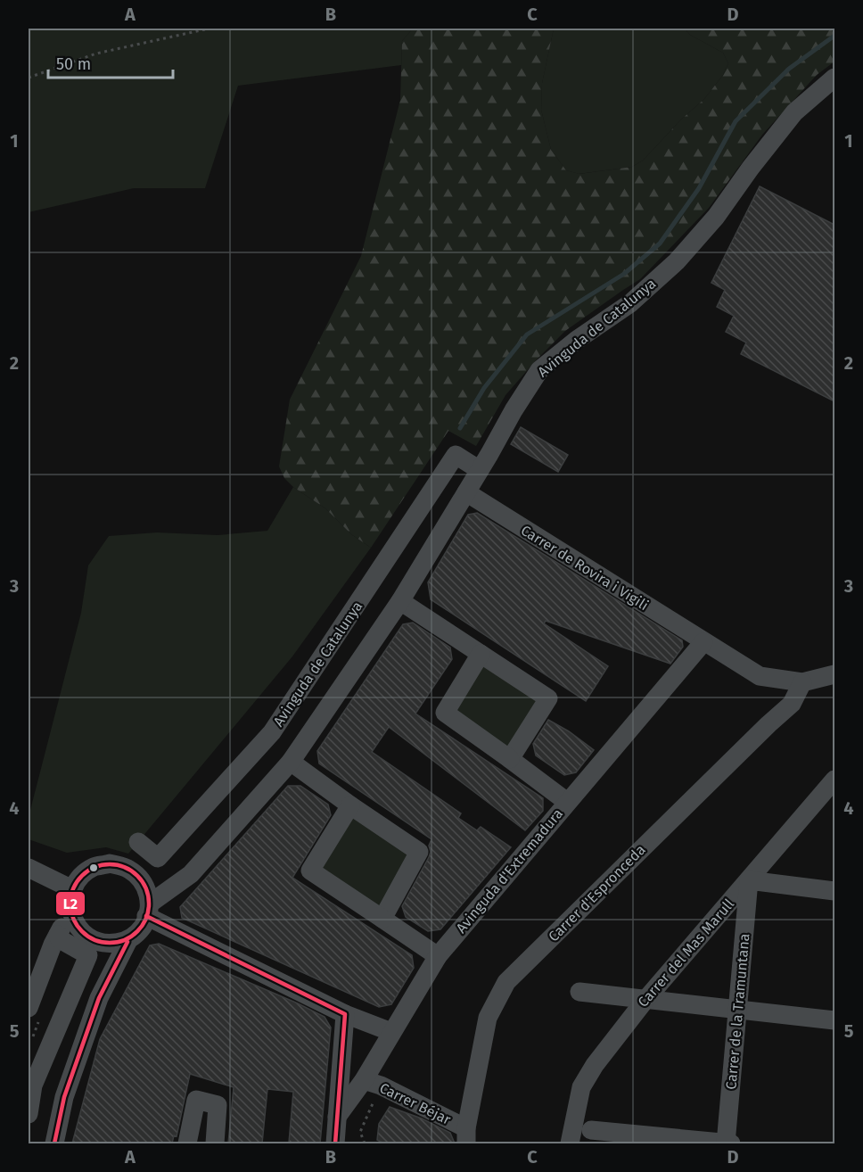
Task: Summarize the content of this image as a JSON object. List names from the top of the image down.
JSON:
{
  "streets": {
    "street": [
      "Avinguda de Catalunya",
      "Carrer de Rovira i Vigili",
      "Avinguda d'Extremadura",
      "Carrer d'Espronceda",
      "Carrer del Mas Marull",
      "Carrer de la Tramuntana",
      "Carrer Béjar"
    ]
  },
  "crossings": [
    ["Avinguda de Catalunya", "Carrer de Rovira i Vigili"],
    ["Carrer de Rovira i Vigili", "Avinguda d'Extremadura"],
    ["Avinguda d'Extremadura", "Carrer Béjar"],
    ["Carrer d'Espronceda", "Carrer Béjar"],
    ["Carrer del Mas Marull", "Carrer de la Tramuntana"]
  ],
  "lines": ["transit line L2"],
  "scale_bar": "50 m",
  "grid": {
    "columns": [
      "A",
      "B",
      "C",
      "D"
    ],
    "rows": [
      "1",
      "2",
      "3",
      "4",
      "5"
    ]
  }
}
